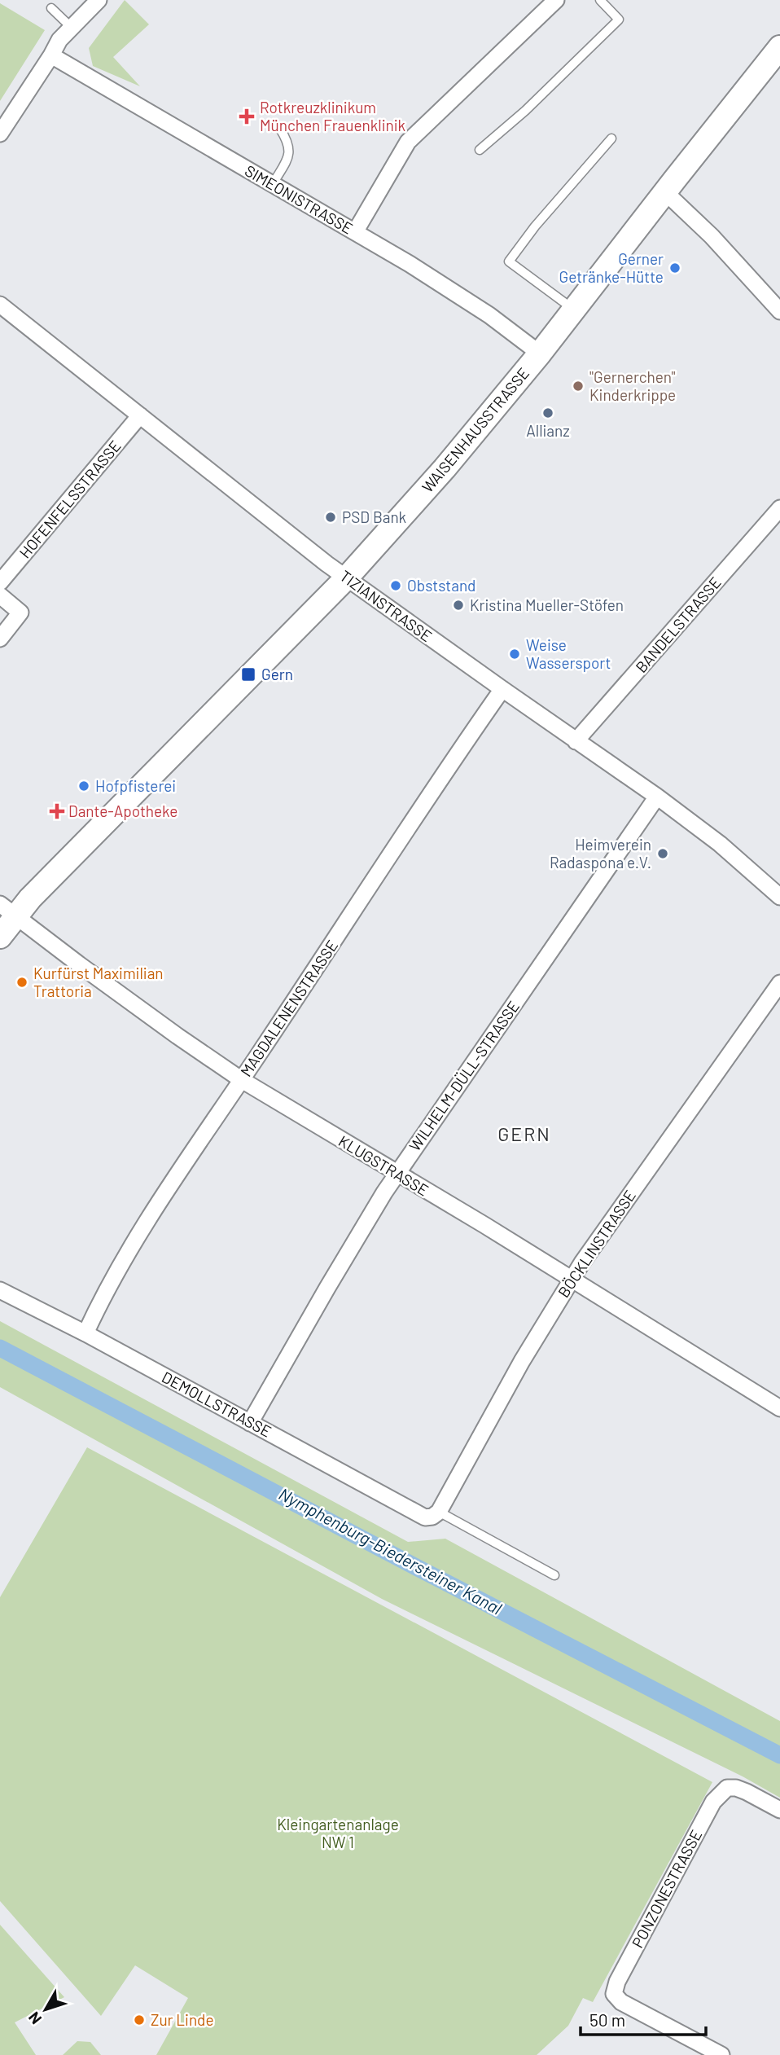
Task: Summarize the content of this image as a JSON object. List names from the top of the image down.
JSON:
{
  "streets": {
    "street": [
      "SIMEONISTRASSE",
      "WAISENHAUSSTRASSE",
      "HOFENFELSSTRASSE",
      "TIZIANSTRASSE",
      "BANDELSTRASSE",
      "MAGDALENENSTRASSE",
      "WILHELM-DÜLL-STRASSE",
      "KLUGSTRASSE",
      "BÖCKLINSTRASSE",
      "DEMOLLSTRASSE",
      "PONZONESTRASSE"
    ]
  },
  "crossings": [
    ["SIMEONISTRASSE", "WAISENHAUSSTRASSE"],
    ["WAISENHAUSSTRASSE", "TIZIANSTRASSE"],
    ["WAISENHAUSSTRASSE", "KLUGSTRASSE"],
    ["HOFENFELSSTRASSE", "TIZIANSTRASSE"],
    ["TIZIANSTRASSE", "BANDELSTRASSE"],
    ["TIZIANSTRASSE", "MAGDALENENSTRASSE"],
    ["TIZIANSTRASSE", "WILHELM-DÜLL-STRASSE"],
    ["MAGDALENENSTRASSE", "KLUGSTRASSE"],
    ["MAGDALENENSTRASSE", "DEMOLLSTRASSE"],
    ["WILHELM-DÜLL-STRASSE", "KLUGSTRASSE"],
    ["WILHELM-DÜLL-STRASSE", "DEMOLLSTRASSE"],
    ["KLUGSTRASSE", "BÖCKLINSTRASSE"],
    ["BÖCKLINSTRASSE", "DEMOLLSTRASSE"]
  ],
  "districts": ["GERN"],
  "water": ["Nymphenburg-Biedersteiner Kanal"],
  "parks": ["Kleingartenanlage NW 1"],
  "places": {
    "health": ["Rotkreuzklinikum München Frauenklinik", "Dante-Apotheke"],
    "other": [
      "Gerner Getränke-Hütte",
      "\"Gernerchen\" Kinderkrippe",
      "Allianz",
      "PSD Bank",
      "Obststand",
      "Kristina Mueller-Stöfen",
      "Weise Wassersport",
      "Hofpfisterei",
      "Heimverein Radaspona e.V.",
      "Kurfürst Maximilian Trattoria",
      "Zur Linde"
    ],
    "transit": ["Gern"]
  },
  "scale_bar": "50 m",
  "north": "bottom left"
}
